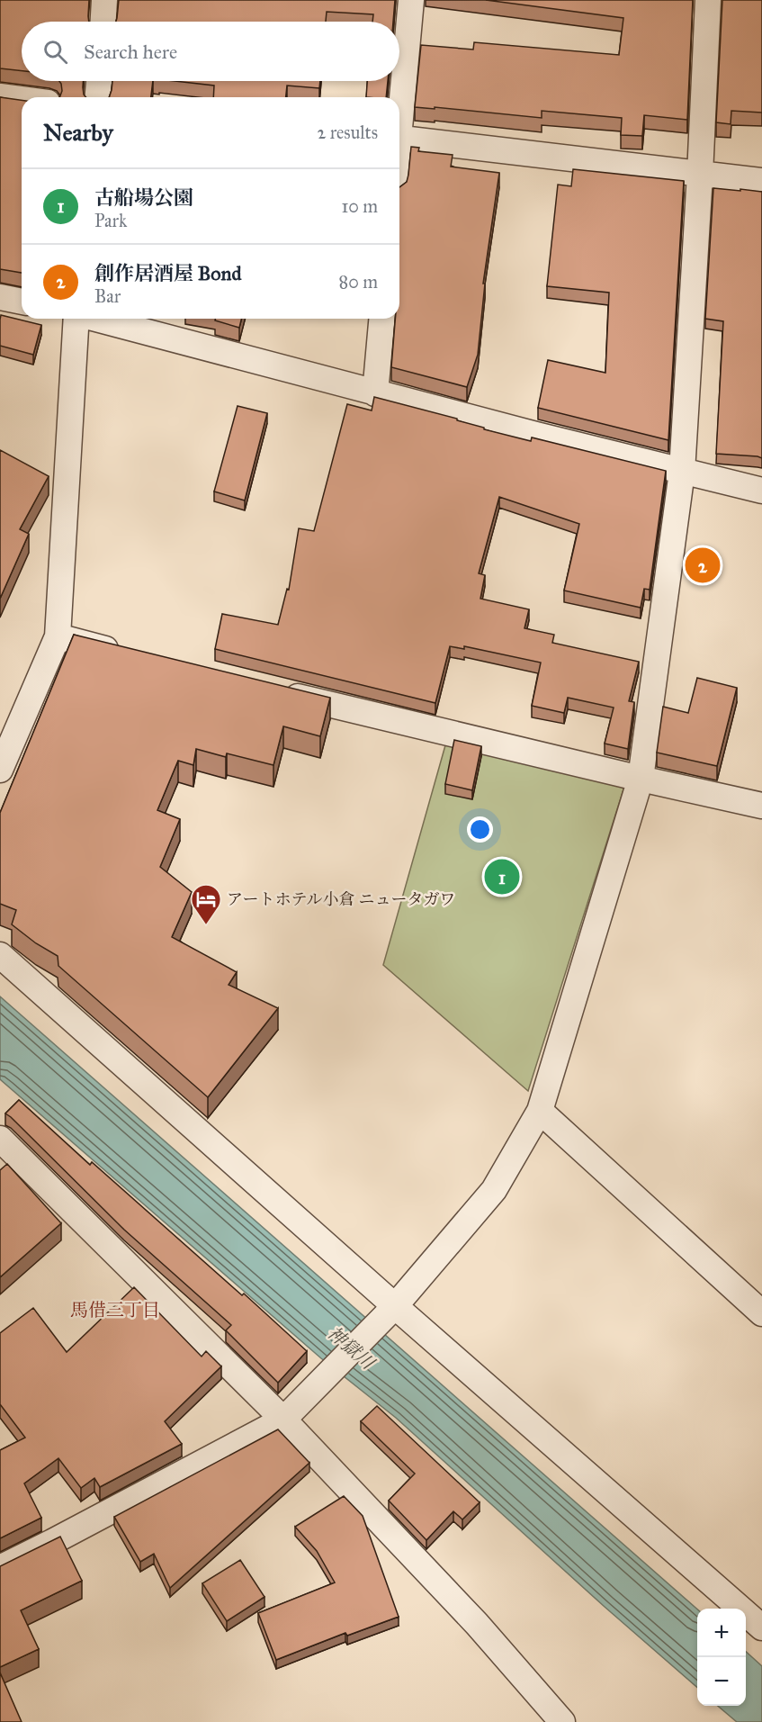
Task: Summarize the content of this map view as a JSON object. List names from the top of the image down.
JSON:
{
  "districts": ["馬借三丁目"],
  "water": ["神獄川"],
  "places": {
    "hotel": ["アートホテル小倉 ニュータガワ"]
  },
  "page": {
    "search": "Search here",
    "heading": ["Nearby", "2 results"],
    "list": [
      {
        "mark": "1",
        "name": "古船場公園",
        "note": "Park",
        "value": "10 m"
      },
      {
        "mark": "2",
        "name": "創作居酒屋 Bond",
        "note": "Bar",
        "value": "80 m"
      }
    ],
    "pins": ["2", "1"],
    "map_buttons": ["+", "−"]
  }
}
